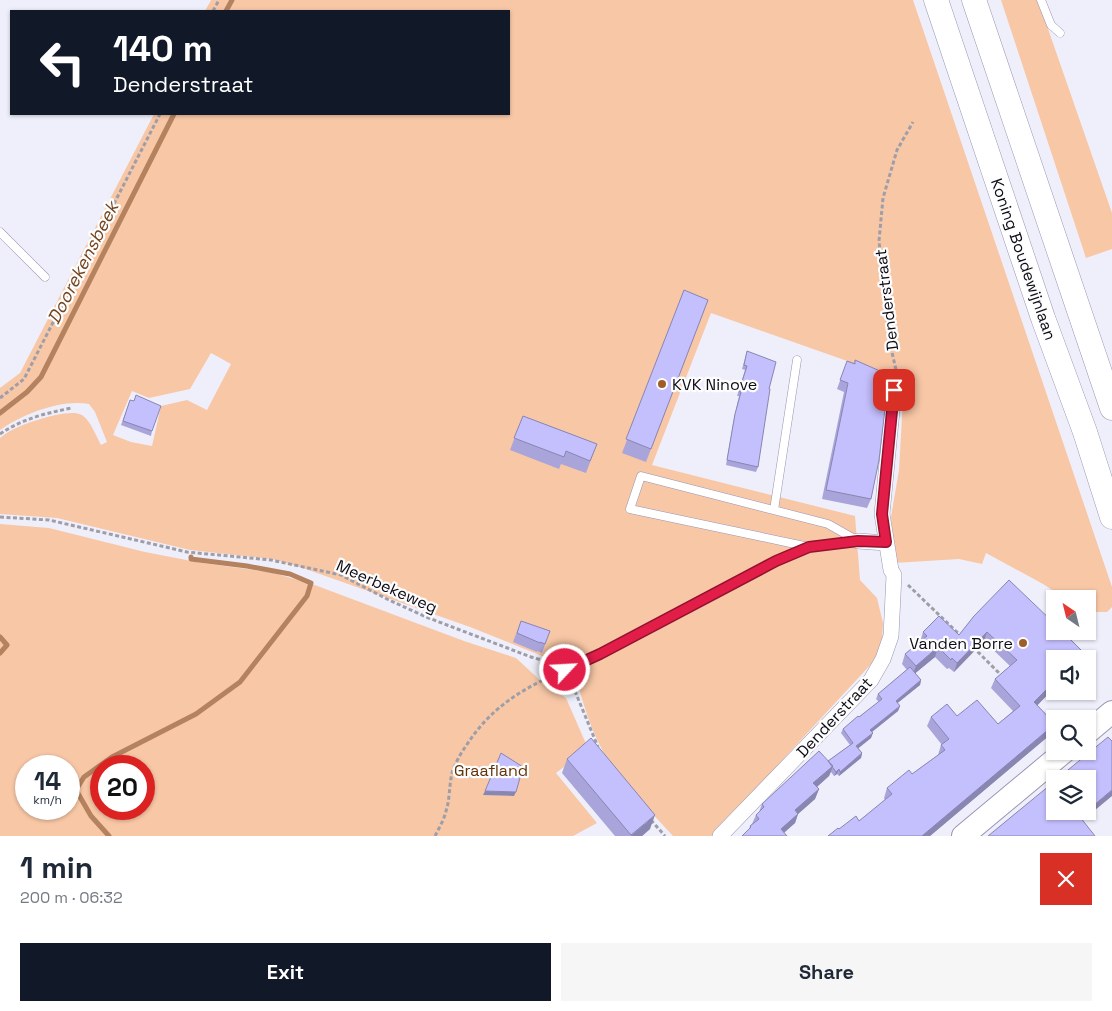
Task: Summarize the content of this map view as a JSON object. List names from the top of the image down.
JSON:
{
  "streets": {
    "highway": ["Koning Boudewijnlaan"],
    "street": ["Denderstraat"],
    "path": ["Meerbekeweg"]
  },
  "water": ["Doorekensbeek"],
  "parks": ["Graafland"],
  "places": ["KVK Ninove", "Vanden Borre"],
  "north": "top left",
  "page": {
    "turn": ["140 m", "Denderstraat"],
    "speed": "14 km/h",
    "limit": "20",
    "heading": ["1 min", "200 m · 06:32"],
    "buttons": ["Exit", "Share"]
  }
}
